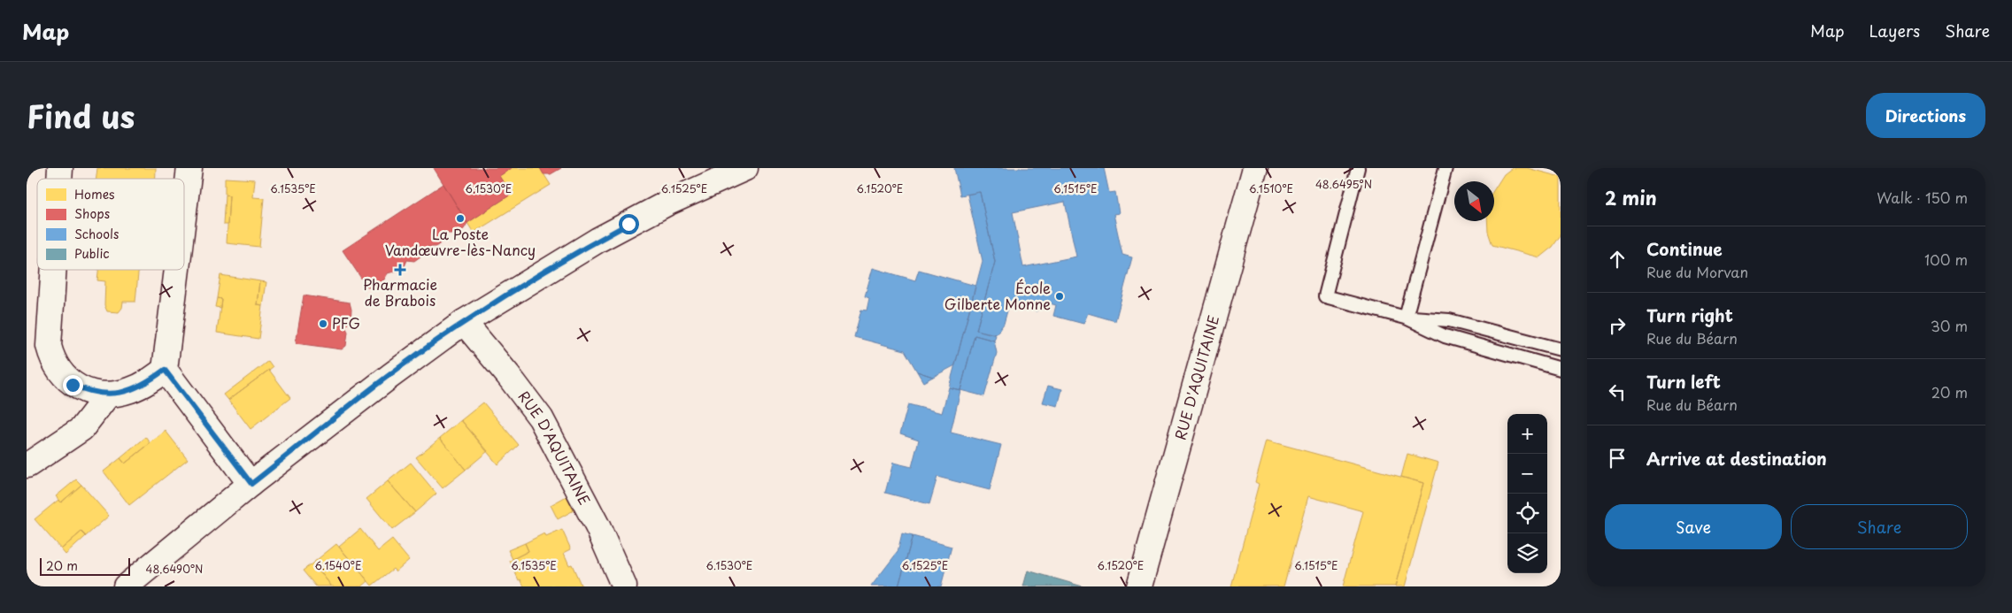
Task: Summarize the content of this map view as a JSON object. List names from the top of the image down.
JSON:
{
  "streets": {
    "street": ["RUE D'AQUITAINE"]
  },
  "places": {
    "other": ["La Poste Vandœuvre-lès-Nancy", "École Gilberte Monne", "PFG"],
    "health": ["Pharmacie de Brabois"]
  },
  "legend": [
    "Homes",
    "Shops",
    "Schools",
    "Public"
  ],
  "scale_bar": "20 m",
  "north": "bottom right",
  "page": {
    "header": "Map",
    "nav": ["Map", "Layers", "Share"],
    "title": "Find us",
    "buttons": [
      "Directions",
      ["Save", "Share"]
    ],
    "heading": ["2 min", "Walk · 150 m"],
    "list": [
      ["Continue", "Rue du Morvan", "100 m"],
      ["Turn right", "Rue du Béarn", "30 m"],
      ["Turn left", "Rue du Béarn", "20 m"],
      "Arrive at destination"
    ],
    "map_buttons": ["+", "−"],
    "scale": "20 m"
  },
  "coordinates": [
    "48.6495°N",
    "6.1535°E",
    "6.1530°E",
    "6.1525°E",
    "6.1520°E",
    "6.1515°E",
    "6.1510°E",
    "6.1540°E",
    "48.6490°N"
  ]
}
